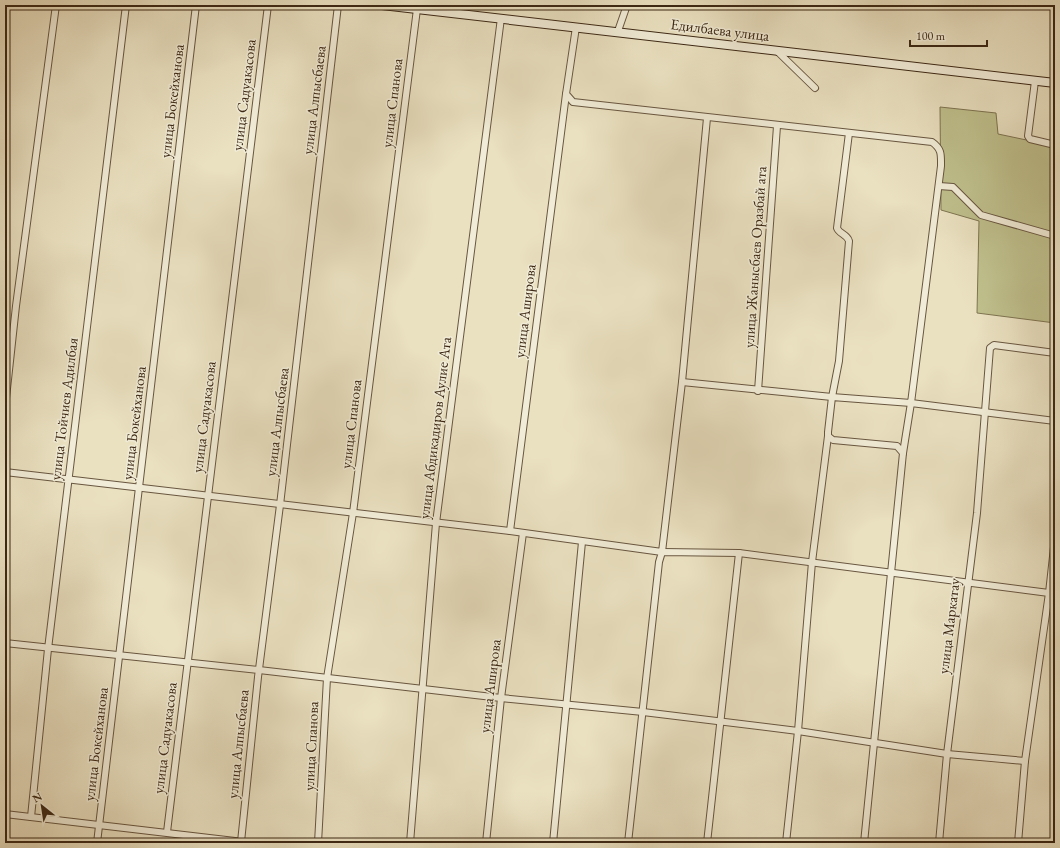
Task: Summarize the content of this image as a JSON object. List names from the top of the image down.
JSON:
{
  "streets": {
    "street": [
      "Едилбаева улица",
      "улица Садуакасова",
      "улица Алпысбаева",
      "улица Бокейханова",
      "улица Спанова",
      "улица Жанысбаев Оразбай ата",
      "улица Аширова",
      "улица Тойчиев Адилбая",
      "улица Абдикадиров Аулие Ата",
      "улица Маркатау"
    ]
  },
  "crossings": [
    ["Едилбаева улица", "улица Спанова"],
    ["Едилбаева улица", "улица Аширова"],
    ["Едилбаева улица", "улица Абдикадиров Аулие Ата"]
  ],
  "scale_bar": "100 m",
  "north": "top left"
}
